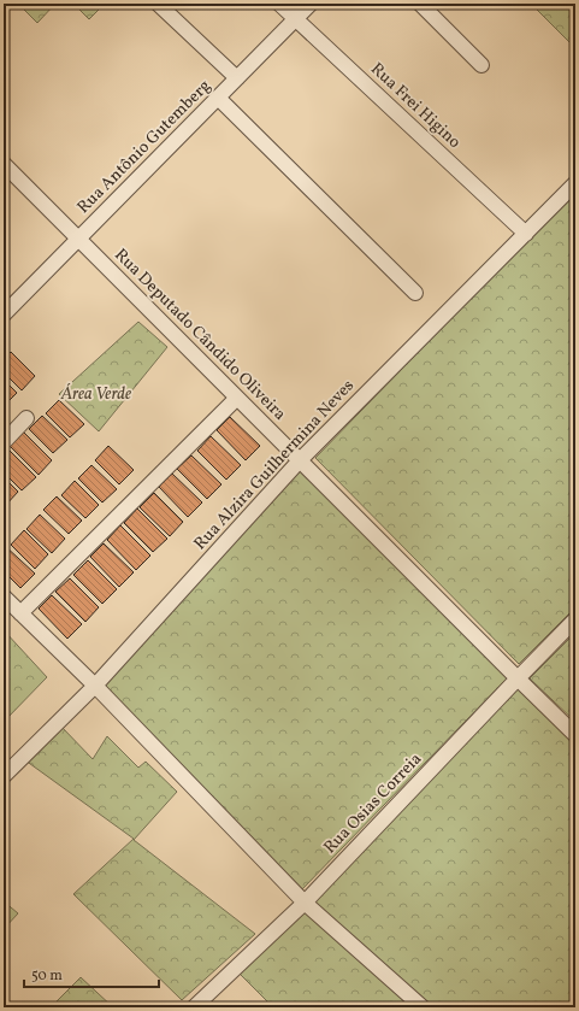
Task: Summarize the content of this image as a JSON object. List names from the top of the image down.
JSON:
{
  "streets": {
    "street": [
      "Rua Frei Higino",
      "Rua Antônio Gutemberg",
      "Rua Deputado Cândido Oliveira",
      "Rua Alzira Guilhermina Neves",
      "Rua Osias Correia"
    ]
  },
  "crossings": [
    ["Rua Frei Higino", "Rua Antônio Gutemberg"],
    ["Rua Frei Higino", "Rua Alzira Guilhermina Neves"],
    ["Rua Antônio Gutemberg", "Rua Deputado Cândido Oliveira"],
    ["Rua Deputado Cândido Oliveira", "Rua Alzira Guilhermina Neves"],
    ["Rua Deputado Cândido Oliveira", "Rua Osias Correia"]
  ],
  "parks": ["Área Verde"],
  "scale_bar": "50 m"
}
